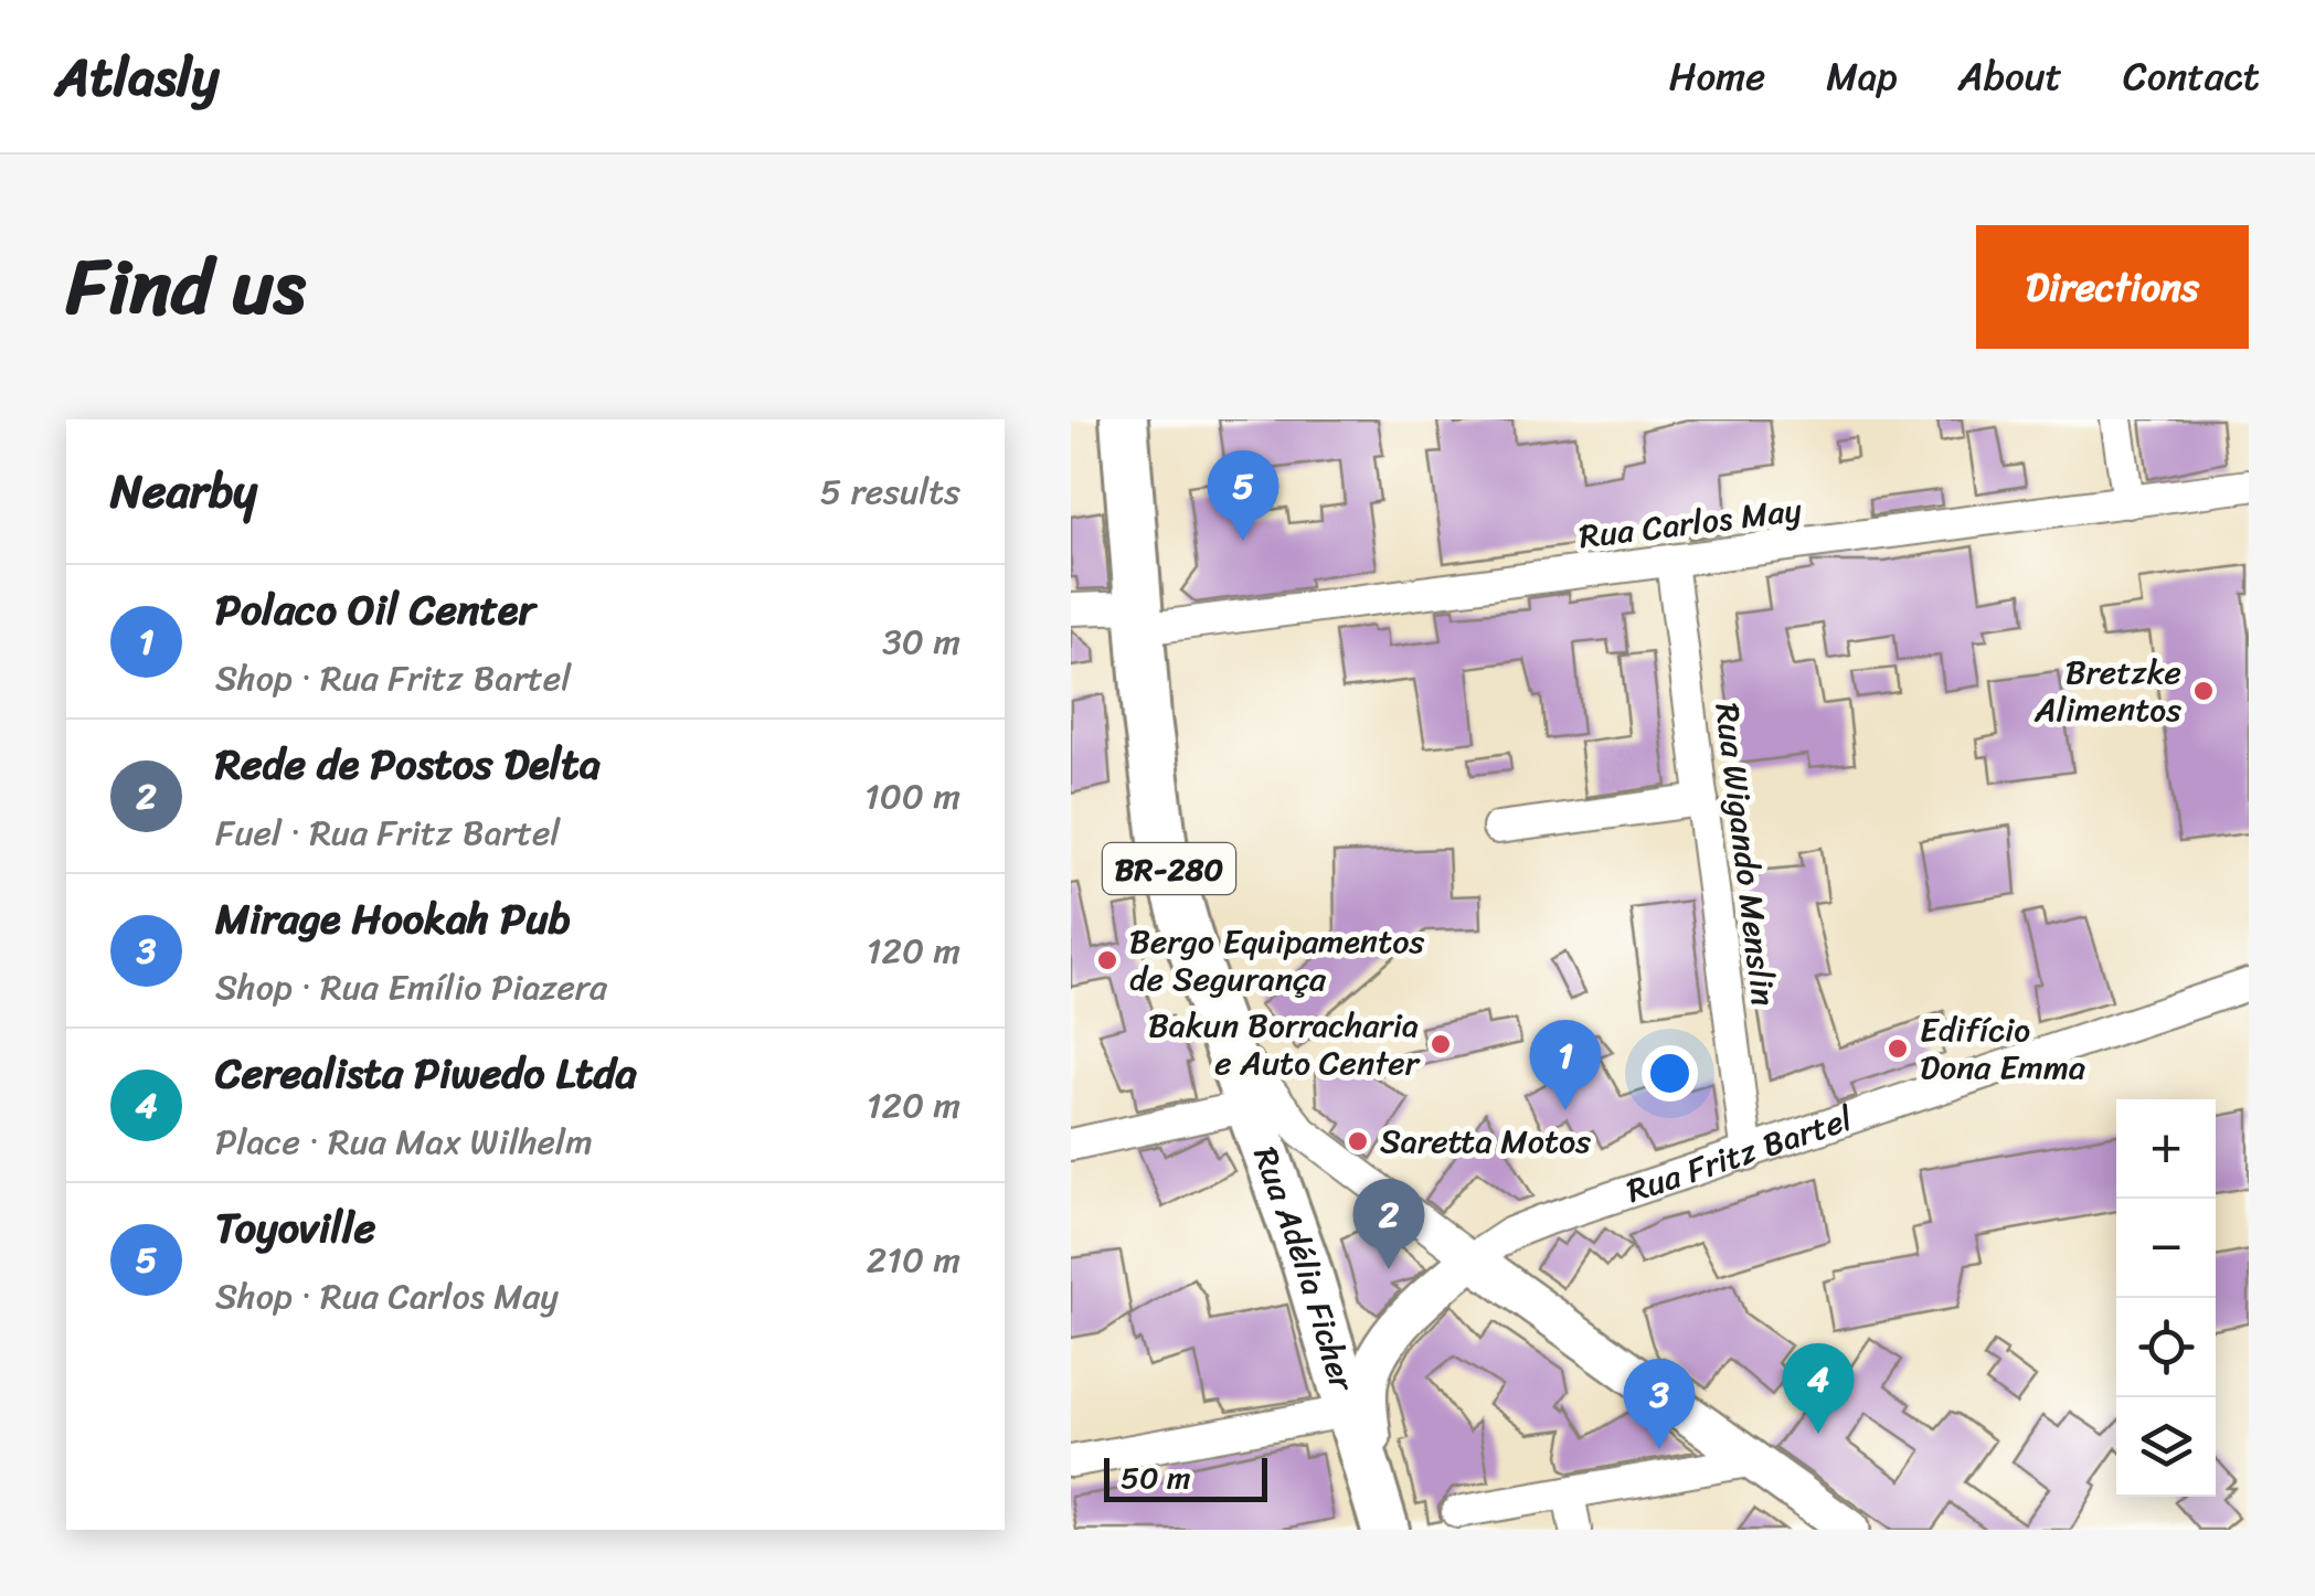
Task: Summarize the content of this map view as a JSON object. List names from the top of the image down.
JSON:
{
  "streets": {
    "highway": ["BR-280", "Rua Adélia Ficher"],
    "main road": ["Rua Fritz Bartel"],
    "street": ["Rua Carlos May", "Rua Wigando Menslin"]
  },
  "crossings": [
    ["Rua Carlos May", "Rua Wigando Menslin"],
    ["Rua Carlos May", "BR-280"],
    ["Rua Wigando Menslin", "Rua Fritz Bartel"],
    ["BR-280", "Rua Adélia Ficher"],
    ["Rua Fritz Bartel", "Rua Adélia Ficher"]
  ],
  "places": [
    "Bretzke Alimentos",
    "Bergo Equipamentos de Segurança",
    "Bakun Borracharia e Auto Center",
    "Edifício Dona Emma",
    "Saretta Motos"
  ],
  "scale_bar": "50 m",
  "page": {
    "header": "Atlasly",
    "nav": [
      "Home",
      "Map",
      "About",
      "Contact"
    ],
    "title": "Find us",
    "buttons": "Directions",
    "heading": ["Nearby", "5 results"],
    "pins": [
      "5",
      "1",
      "2",
      "4",
      "3"
    ],
    "list": [
      {
        "mark": "1",
        "name": "Polaco Oil Center",
        "note": "Shop · Rua Fritz Bartel",
        "value": "30 m"
      },
      {
        "mark": "2",
        "name": "Rede de Postos Delta",
        "note": "Fuel · Rua Fritz Bartel",
        "value": "100 m"
      },
      {
        "mark": "3",
        "name": "Mirage Hookah Pub",
        "note": "Shop · Rua Emílio Piazera",
        "value": "120 m"
      },
      {
        "mark": "4",
        "name": "Cerealista Piwedo Ltda",
        "note": "Place · Rua Max Wilhelm",
        "value": "120 m"
      },
      {
        "mark": "5",
        "name": "Toyoville",
        "note": "Shop · Rua Carlos May",
        "value": "210 m"
      }
    ],
    "map_buttons": ["+", "−"],
    "scale": "50 m"
  }
}
